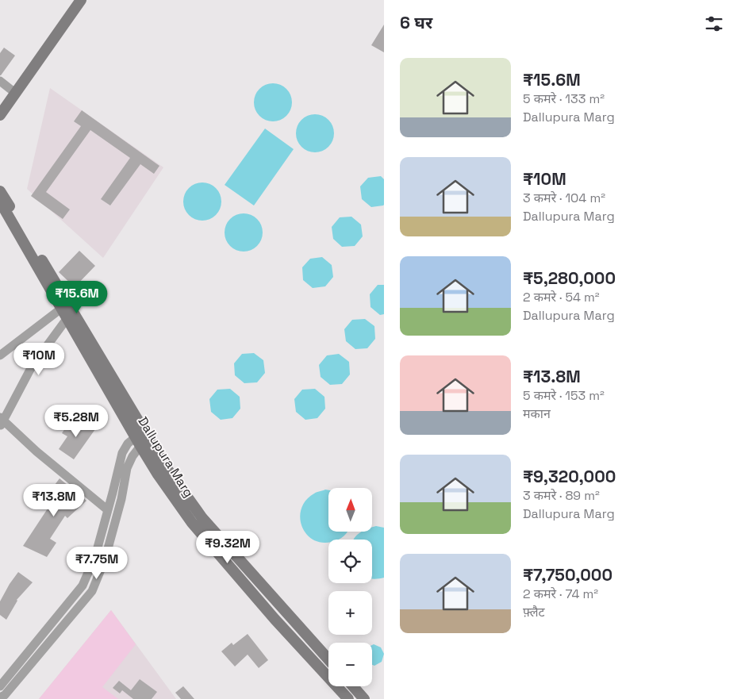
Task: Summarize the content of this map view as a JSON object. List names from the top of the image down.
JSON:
{
  "streets": {
    "main road": ["Dallupura Marg"]
  },
  "north": "top",
  "page": {
    "heading": "6 घर",
    "list": [
      {
        "name": "₹15.6M",
        "note": "5 कमरे · 133 m² · Dallupura Marg"
      },
      {
        "name": "₹10M",
        "note": "3 कमरे · 104 m² · Dallupura Marg"
      },
      {
        "name": "₹5,280,000",
        "note": "2 कमरे · 54 m² · Dallupura Marg"
      },
      {
        "name": "₹13.8M",
        "note": "5 कमरे · 153 m² · मकान"
      },
      {
        "name": "₹9,320,000",
        "note": "3 कमरे · 89 m² · Dallupura Marg"
      },
      {
        "name": "₹7,750,000",
        "note": "2 कमरे · 74 m² · फ़्लैट"
      }
    ],
    "price": [
      "₹15.6M",
      "₹10M",
      "₹5.28M",
      "₹13.8M",
      "₹9.32M",
      "₹7.75M"
    ],
    "map_buttons": ["+", "−"]
  }
}
